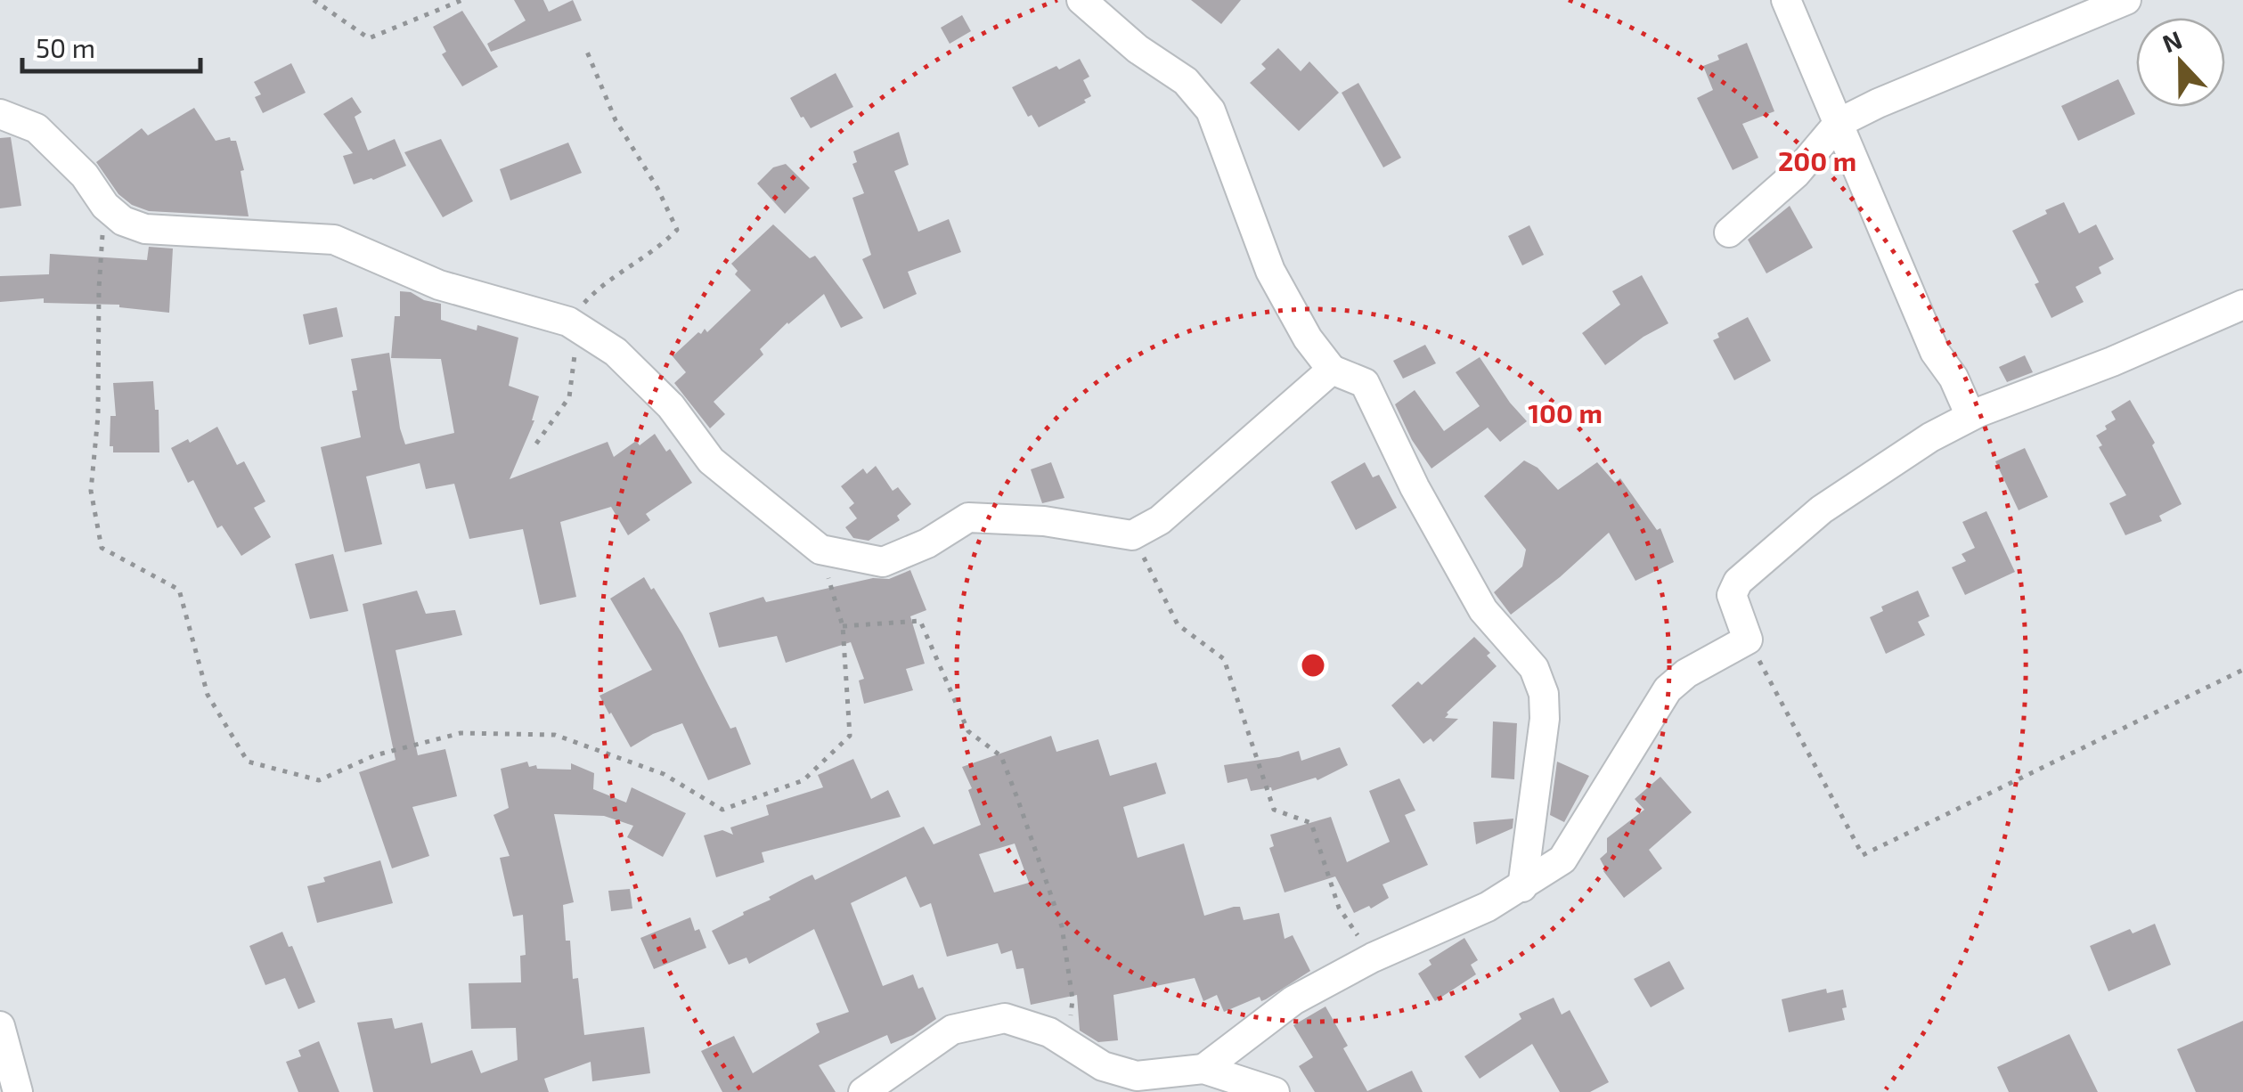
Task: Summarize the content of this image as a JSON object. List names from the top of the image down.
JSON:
{
  "scale_bar": "50 m",
  "north": "top",
  "rings": ["200 m", "100 m"]
}
